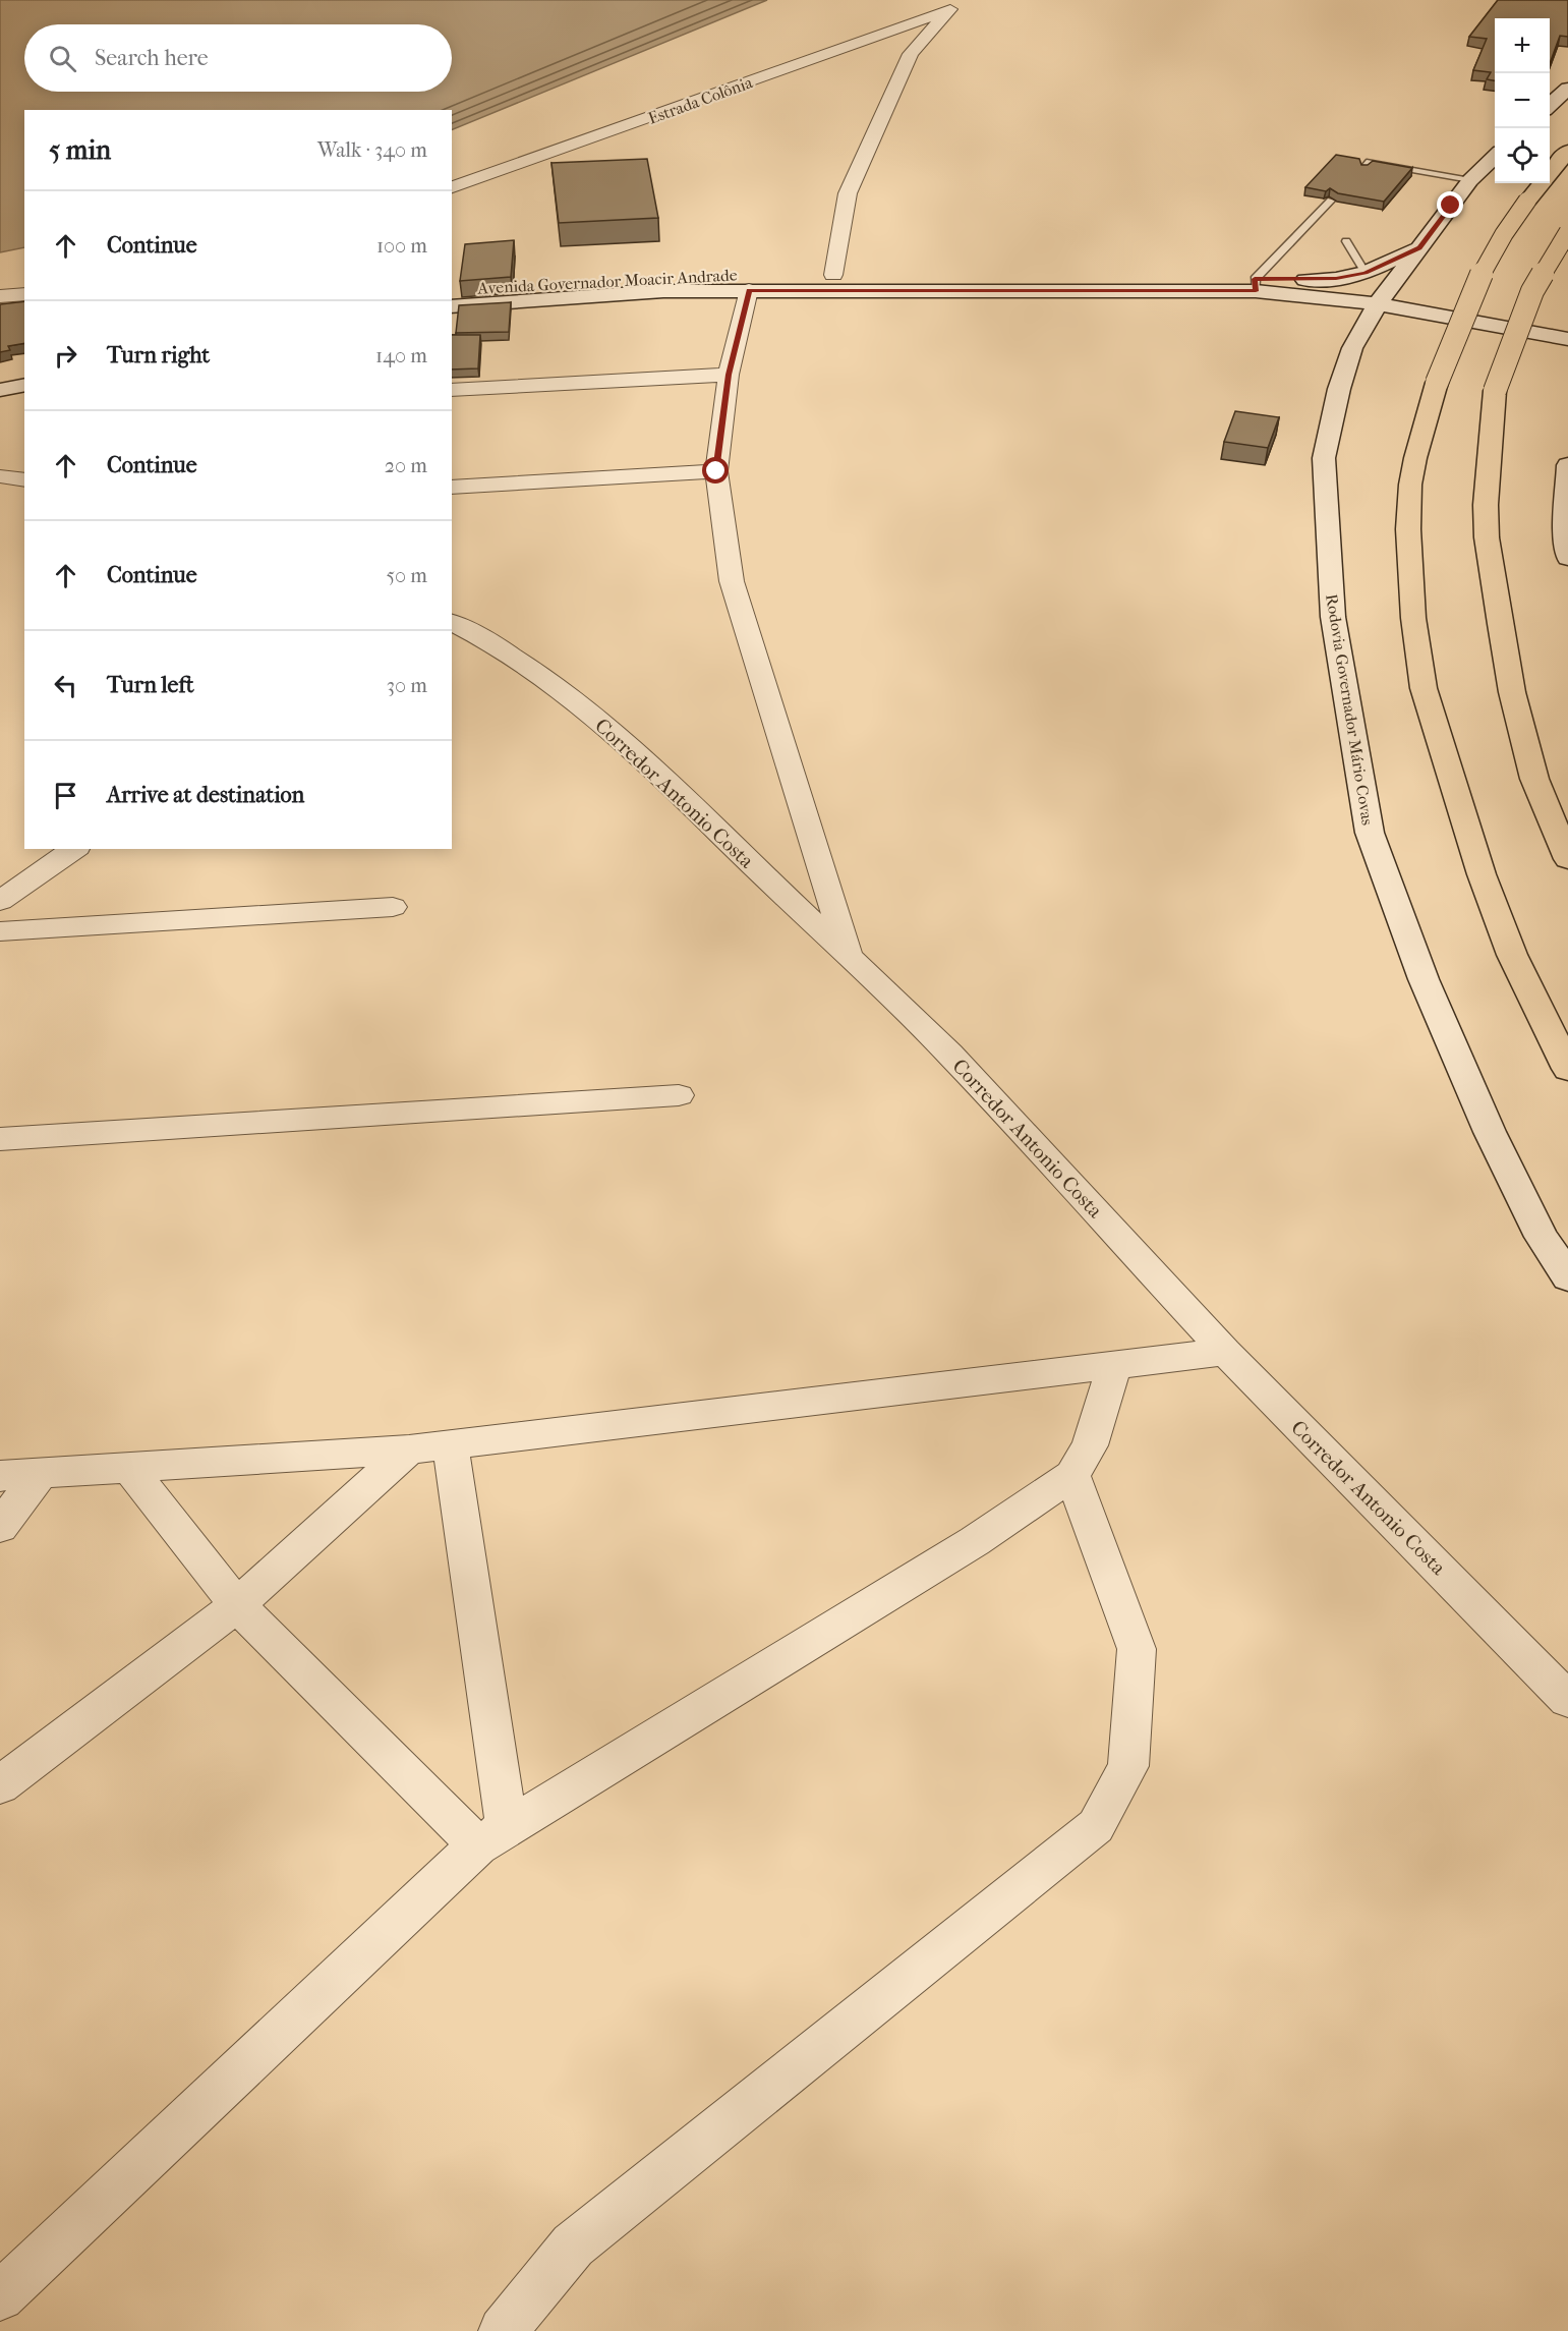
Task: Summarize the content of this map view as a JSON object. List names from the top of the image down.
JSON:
{
  "streets": {
    "main road": ["Avenida Governador Moacir Andrade", "Rodovia Governador Mário Covas"],
    "street": ["Estrada Colônia", "Corredor Antonio Costa"]
  },
  "crossings": [
    ["Avenida Governador Moacir Andrade", "Rodovia Governador Mário Covas"]
  ],
  "page": {
    "map_buttons": ["+", "−"],
    "search": "Search here",
    "heading": ["5 min", "Walk · 340 m"],
    "list": [
      ["Continue", "100 m"],
      ["Turn right", "140 m"],
      ["Continue", "20 m"],
      ["Continue", "50 m"],
      ["Turn left", "30 m"],
      "Arrive at destination"
    ]
  }
}
